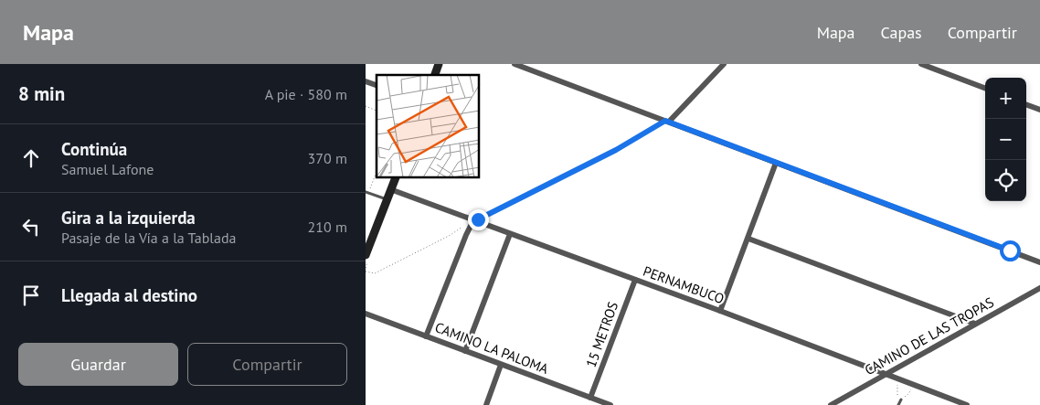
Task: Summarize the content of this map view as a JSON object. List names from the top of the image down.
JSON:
{
  "streets": {
    "street": [
      "PERNAMBUCO",
      "15 METROS",
      "CAMINO DE LAS TROPAS",
      "CAMINO LA PALOMA"
    ]
  },
  "crossings": [
    ["PERNAMBUCO", "15 METROS"],
    ["PERNAMBUCO", "CAMINO DE LAS TROPAS"],
    ["15 METROS", "CAMINO LA PALOMA"]
  ],
  "page": {
    "header": "Mapa",
    "nav": ["Mapa", "Capas", "Compartir"],
    "heading": ["8 min", "A pie · 580 m"],
    "map_buttons": ["+", "−"],
    "list": [
      ["Continúa", "Samuel Lafone", "370 m"],
      ["Gira a la izquierda", "Pasaje de la Vía a la Tablada", "210 m"],
      "Llegada al destino"
    ],
    "buttons": ["Guardar", "Compartir"]
  }
}
